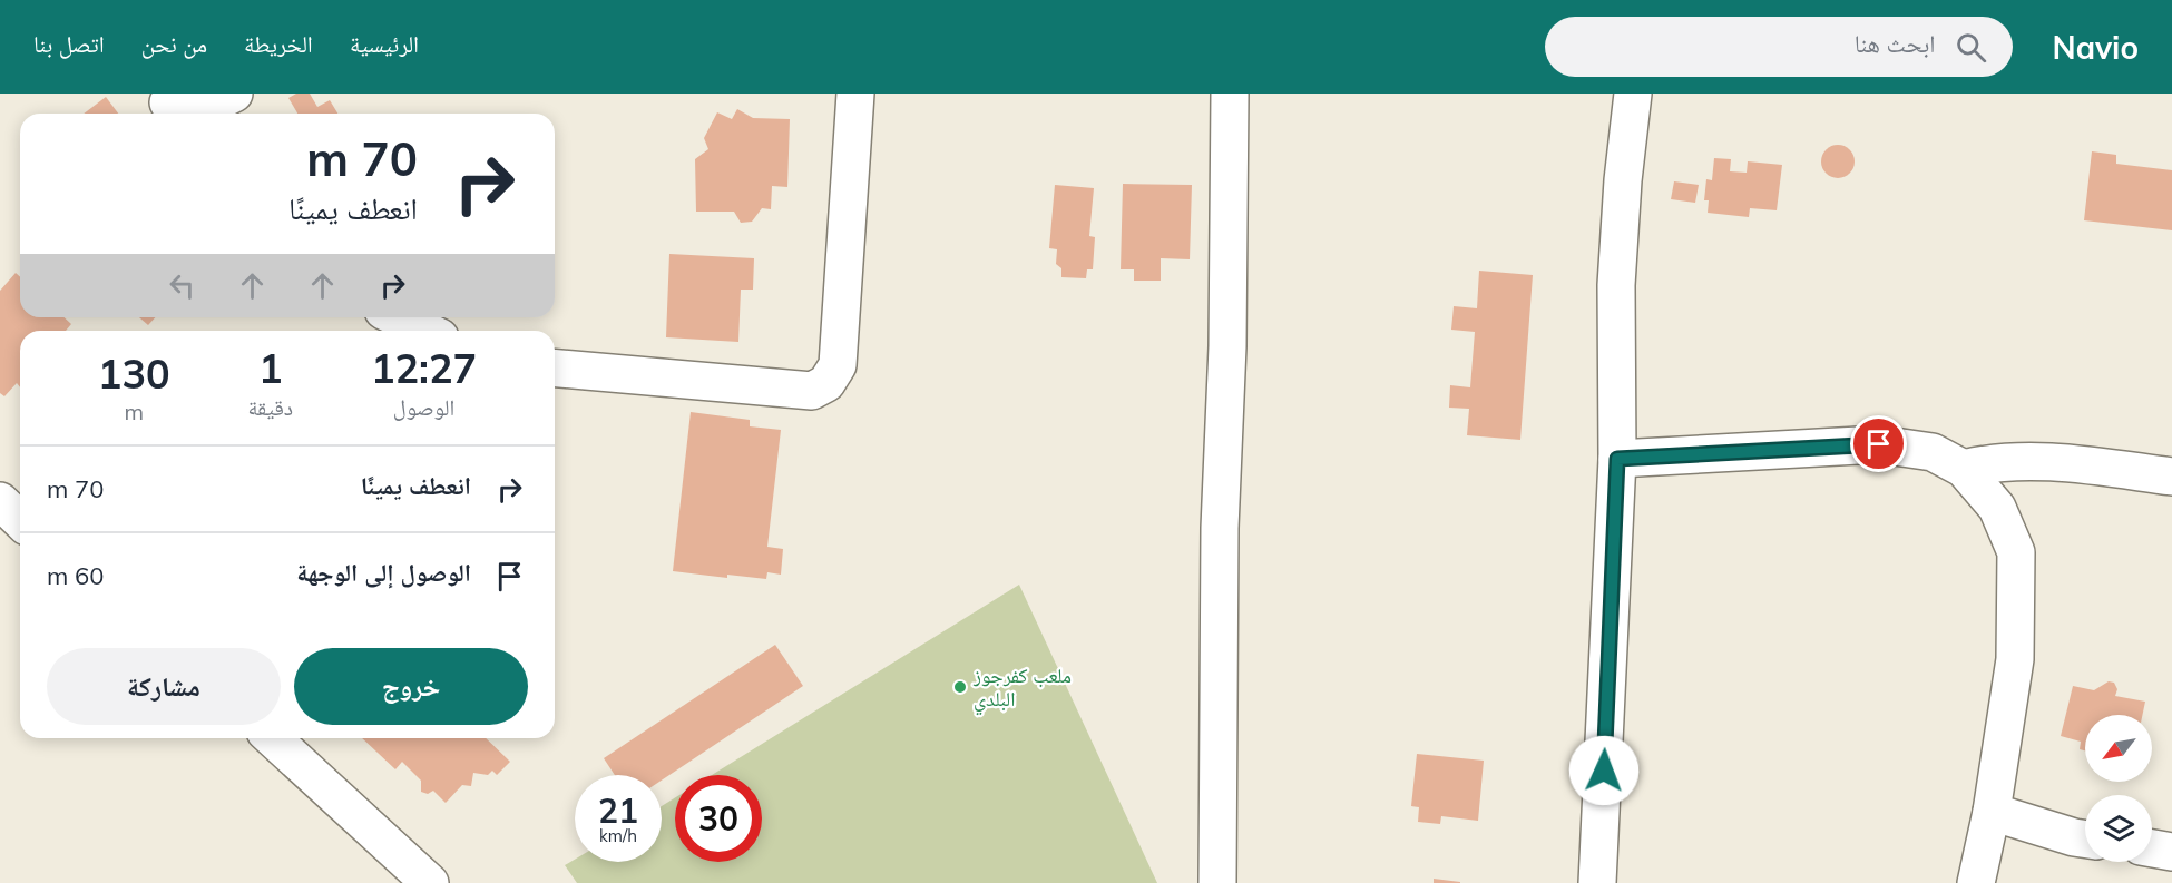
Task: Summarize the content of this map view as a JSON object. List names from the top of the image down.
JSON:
{
  "places": ["ملعب كفرجوز البلدي"],
  "north": "bottom left",
  "page": {
    "header": "Navio",
    "search": "ابحث هنا",
    "nav": [
      "الرئيسية",
      "الخريطة",
      "من نحن",
      "اتصل بنا"
    ],
    "turn": ["70 m", "انعطف يمينًا"],
    "eta": [
      "12:27",
      "الوصول",
      "1",
      "دقيقة",
      "130",
      "m"
    ],
    "list": [
      {
        "name": "انعطف يمينًا",
        "value": "70 m"
      },
      {
        "name": "الوصول إلى الوجهة",
        "value": "60 m"
      }
    ],
    "buttons": ["خروج", "مشاركة"],
    "speed": "21 km/h",
    "limit": "30"
  }
}
